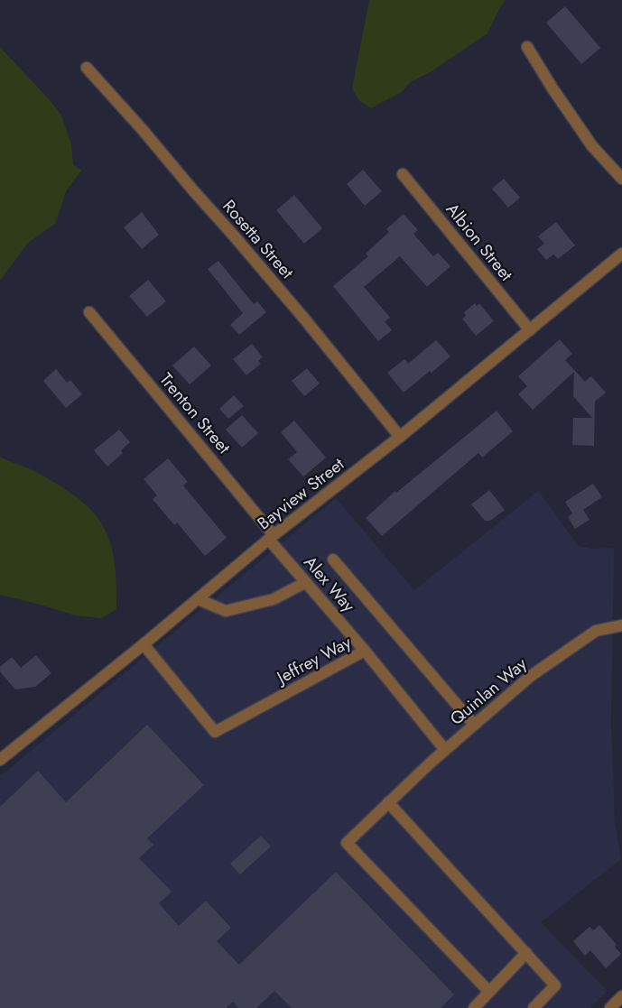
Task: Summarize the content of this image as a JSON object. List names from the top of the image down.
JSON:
{
  "streets": {
    "street": [
      "Rosetta Street",
      "Albion Street",
      "Trenton Street",
      "Bayview Street",
      "Alex Way",
      "Jeffrey Way",
      "Quinlan Way"
    ]
  },
  "crossings": [
    ["Rosetta Street", "Bayview Street"],
    ["Albion Street", "Bayview Street"],
    ["Trenton Street", "Bayview Street"],
    ["Trenton Street", "Alex Way"],
    ["Bayview Street", "Alex Way"],
    ["Bayview Street", "Jeffrey Way"],
    ["Alex Way", "Jeffrey Way"],
    ["Jeffrey Way", "Quinlan Way"]
  ]
}
